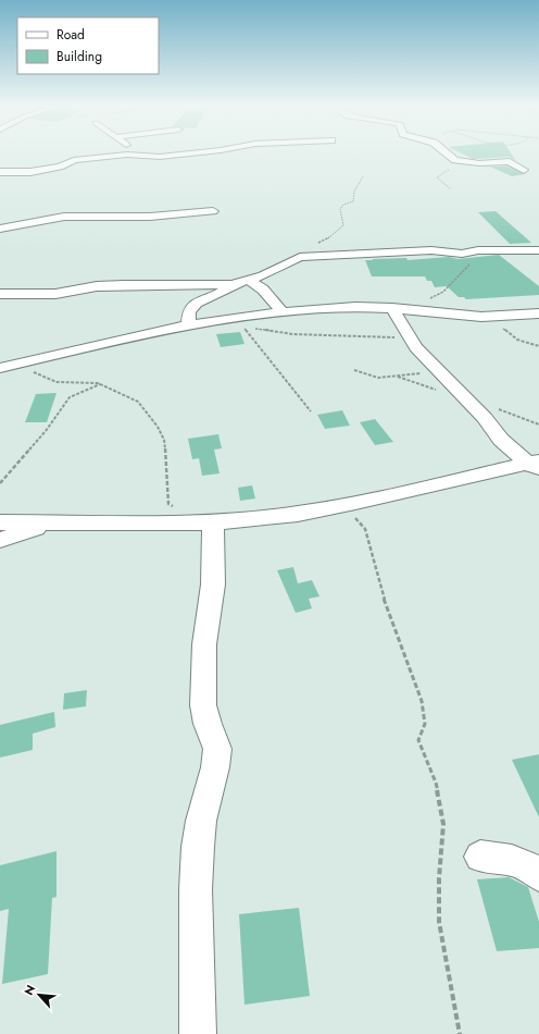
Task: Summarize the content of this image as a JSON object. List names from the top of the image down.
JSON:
{
  "legend": ["Road", "Building"],
  "north": "top left"
}
